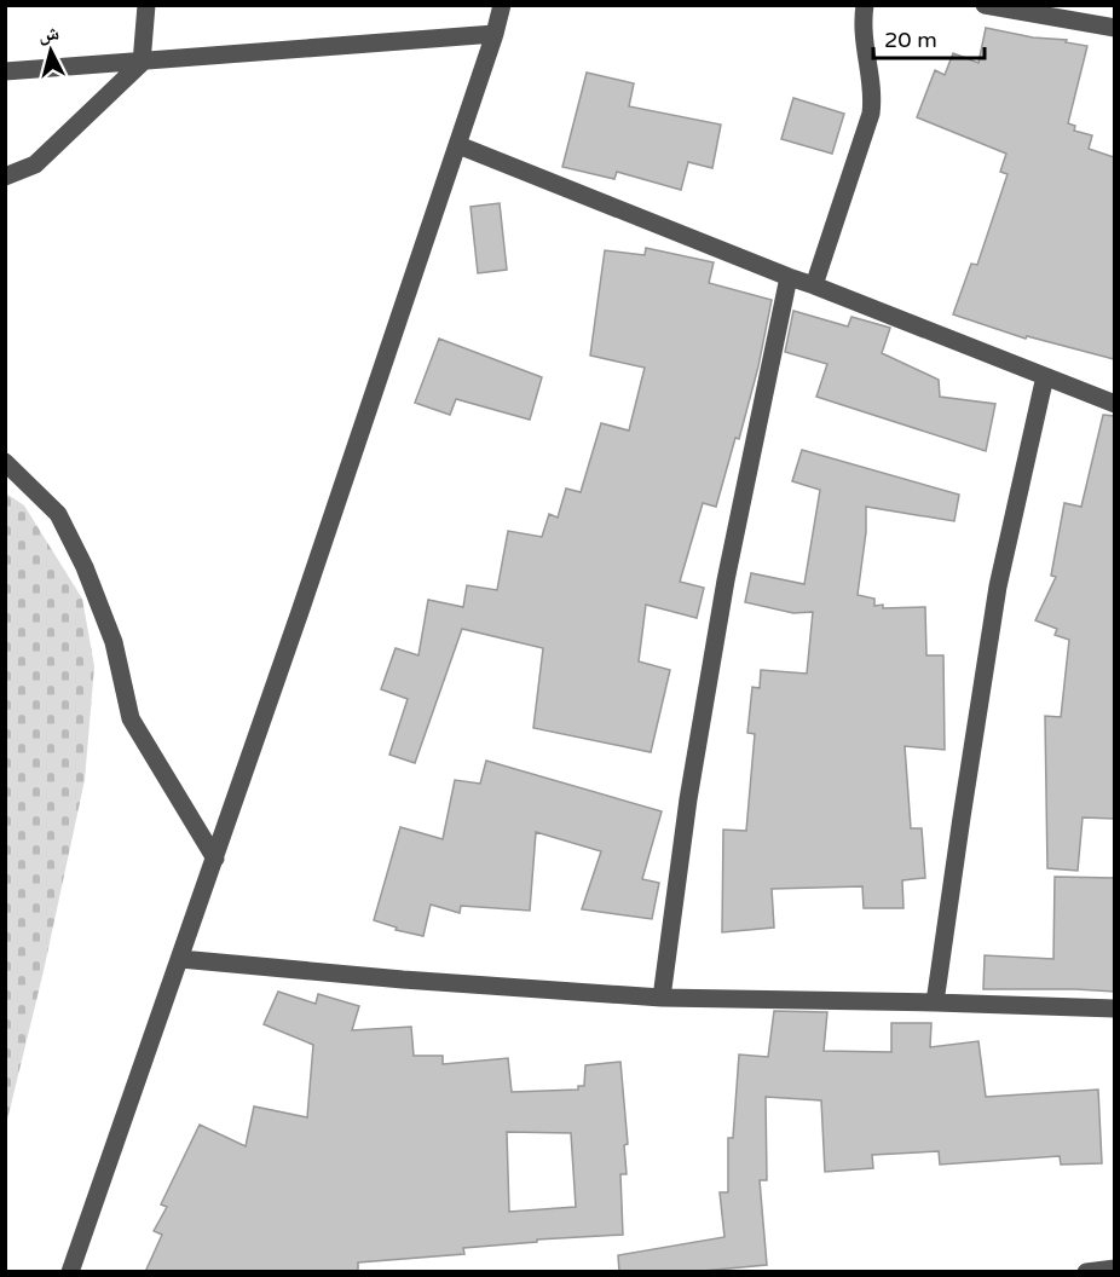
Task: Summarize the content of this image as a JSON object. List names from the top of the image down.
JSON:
{
  "scale_bar": "20 m",
  "north": "top"
}
